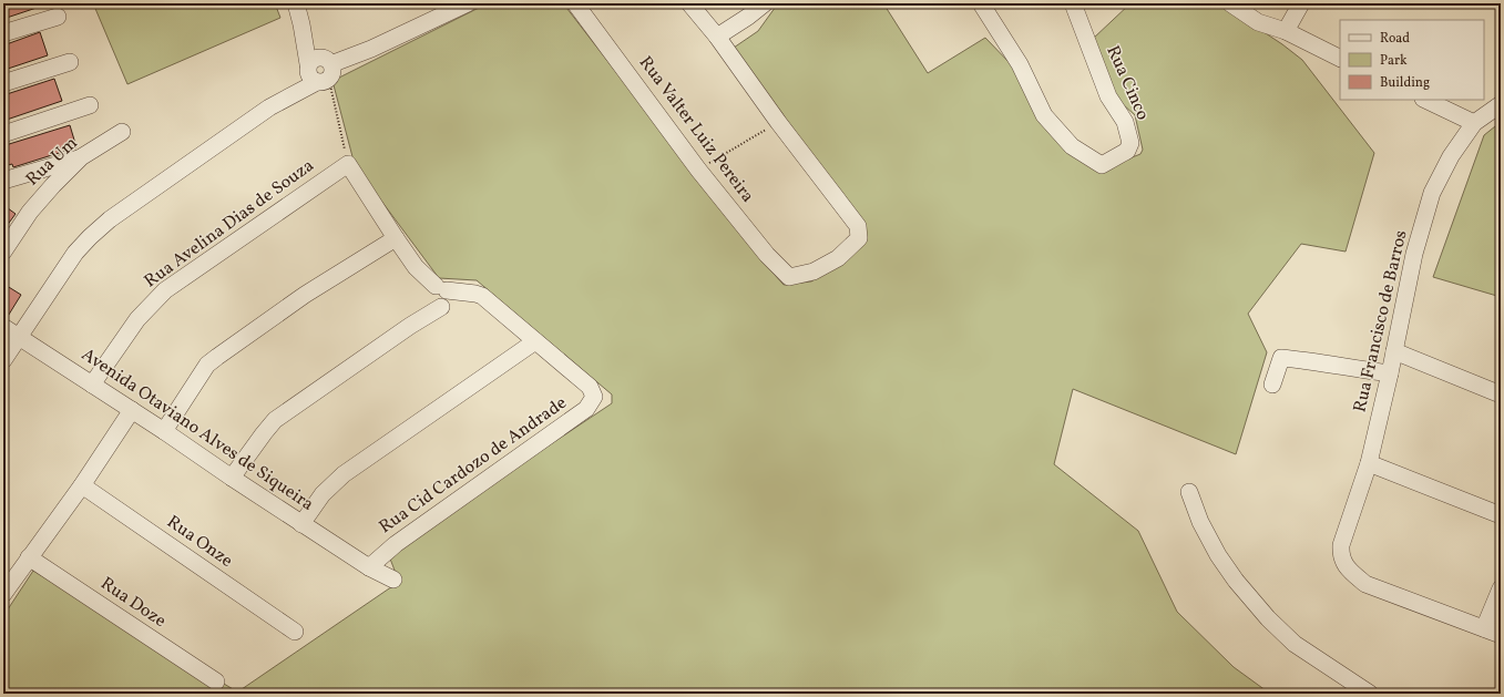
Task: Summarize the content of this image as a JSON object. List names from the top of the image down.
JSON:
{
  "streets": {
    "street": [
      "Rua Cinco",
      "Rua Valter Luiz Pereira",
      "Rua Um",
      "Rua Avelina Dias de Souza",
      "Rua Francisco de Barros",
      "Avenida Otaviano Alves de Siqueira",
      "Rua Cid Cardozo de Andrade",
      "Rua Onze",
      "Rua Doze"
    ]
  },
  "crossings": [
    ["Rua Avelina Dias de Souza", "Avenida Otaviano Alves de Siqueira"],
    ["Avenida Otaviano Alves de Siqueira", "Rua Cid Cardozo de Andrade"]
  ],
  "legend": ["Road", "Park", "Building"]
}
